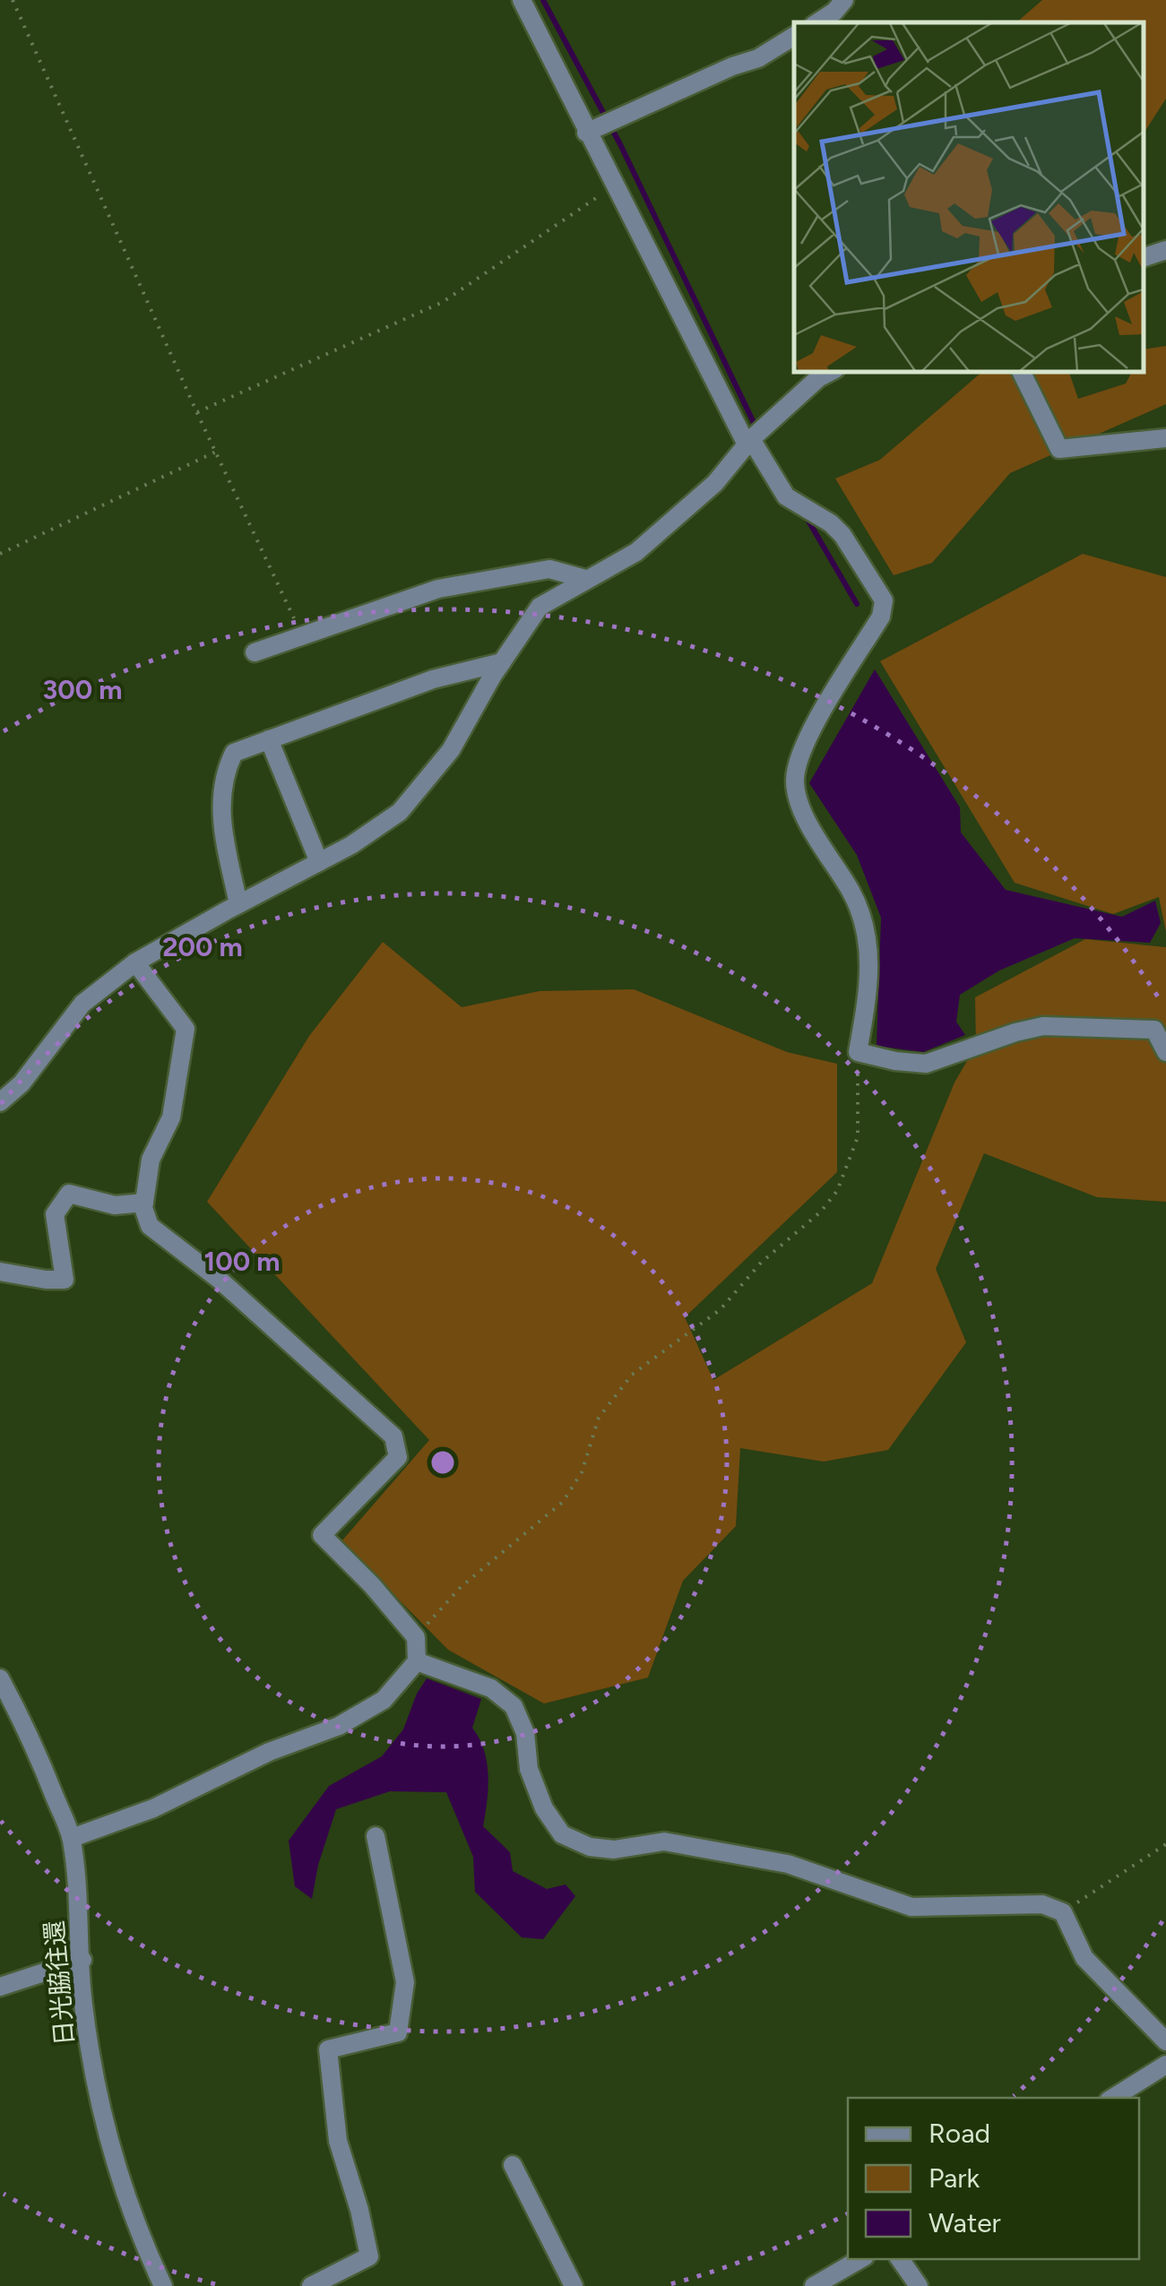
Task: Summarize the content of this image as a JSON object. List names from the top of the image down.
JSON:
{
  "streets": {
    "street": ["日光脇往還"]
  },
  "legend": ["Road", "Park", "Water"],
  "rings": ["300 m", "200 m", "100 m"]
}
